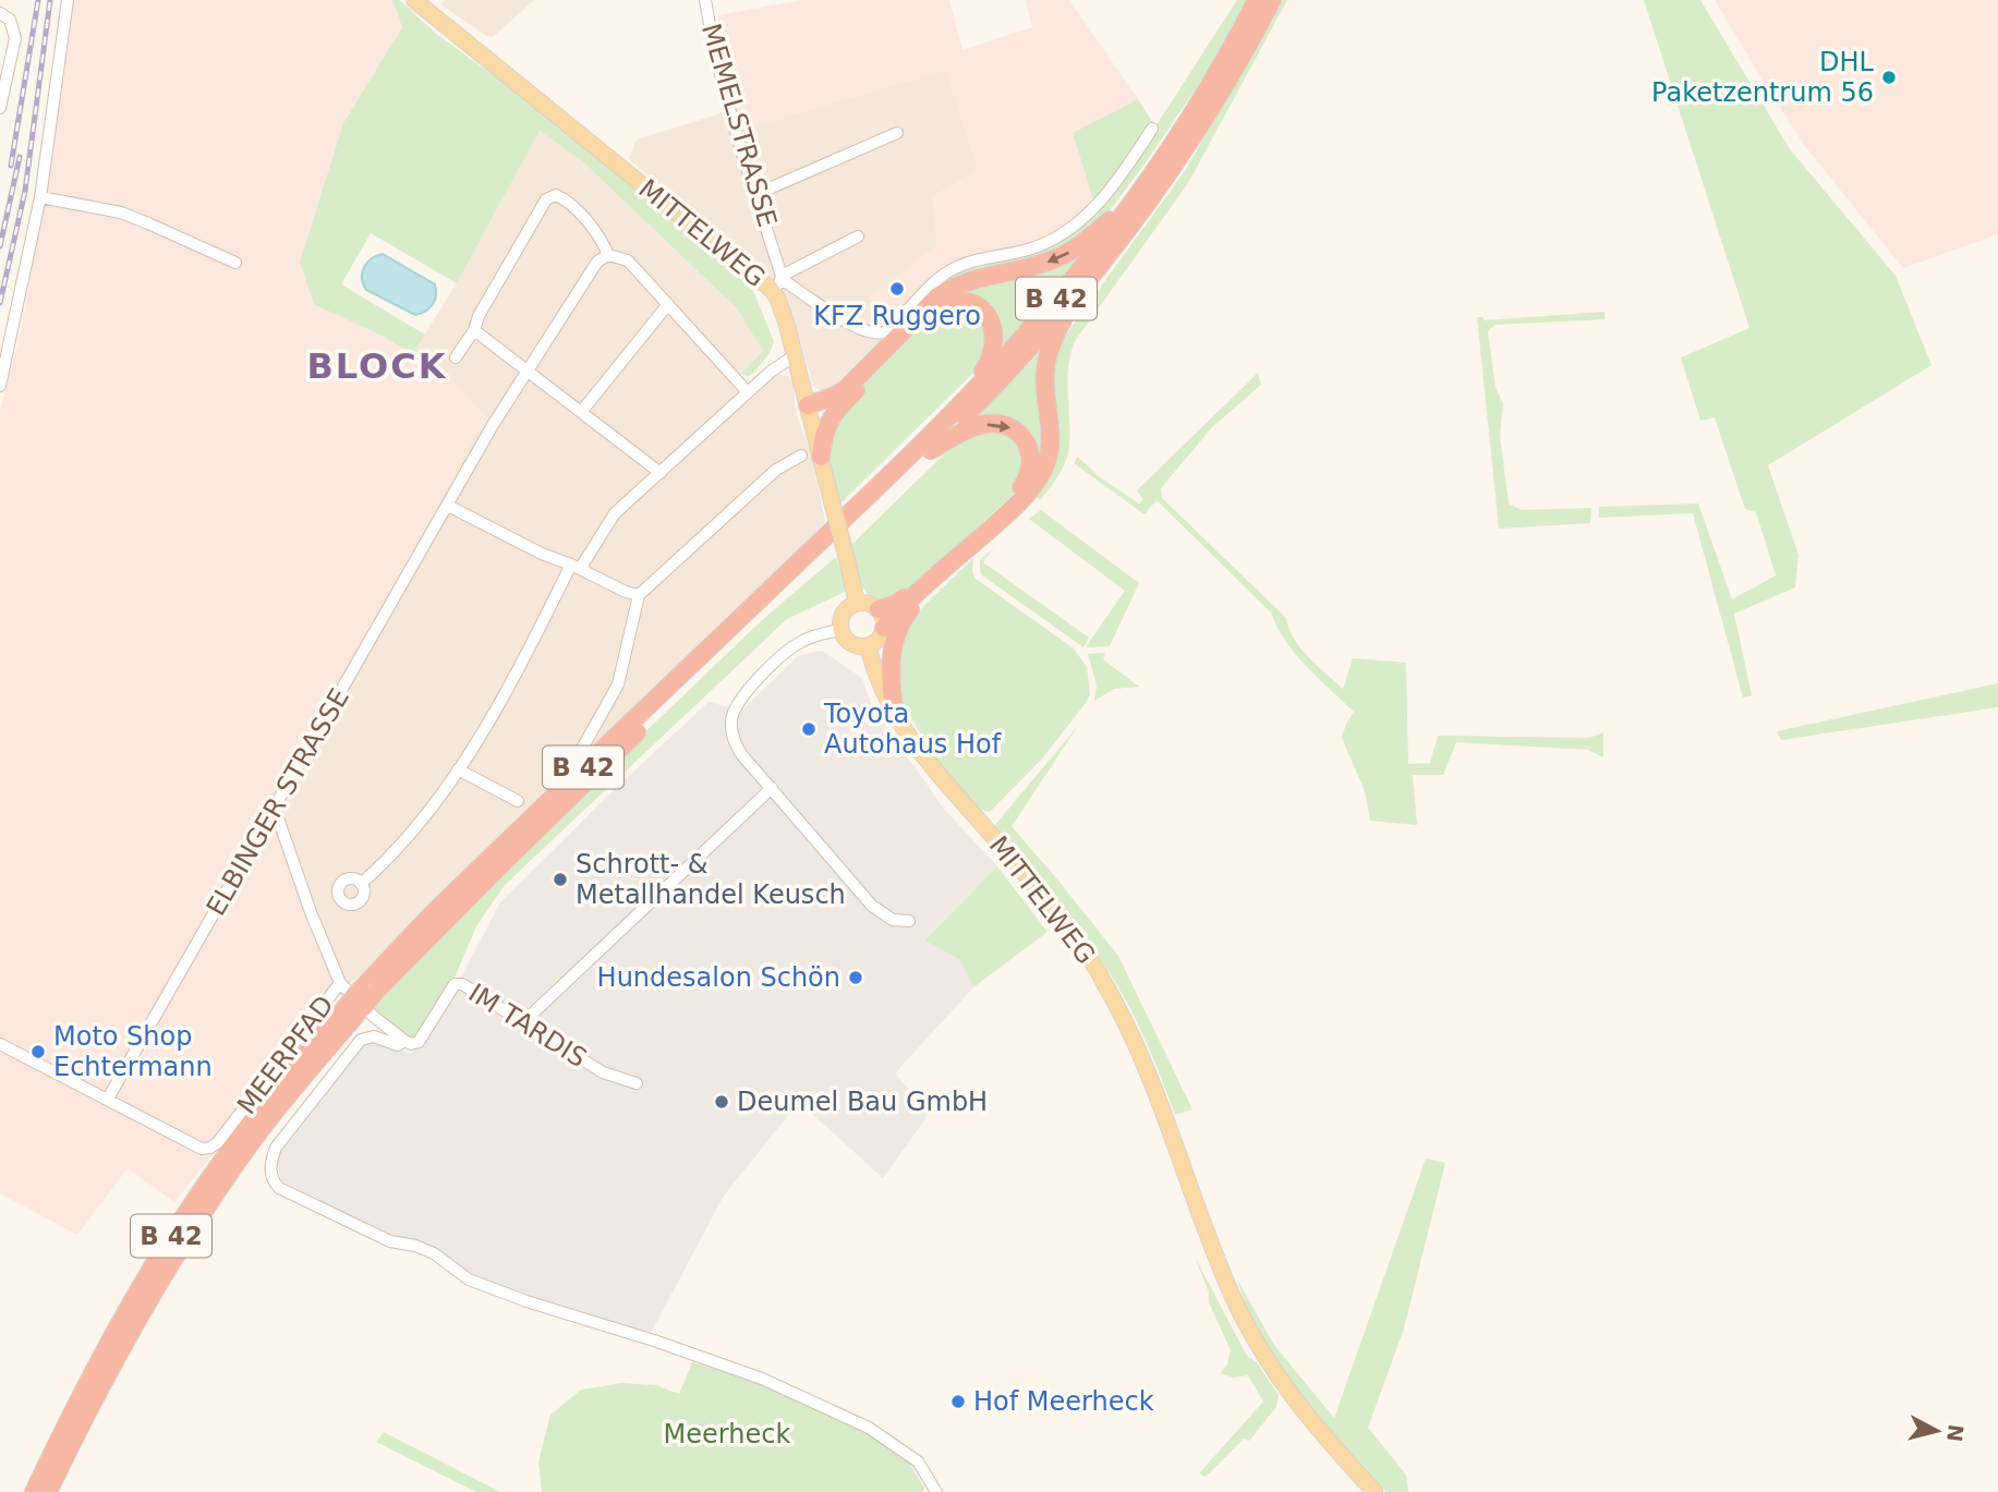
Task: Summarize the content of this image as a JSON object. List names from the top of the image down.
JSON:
{
  "streets": {
    "highway": ["B 42"],
    "main road": ["MITTELWEG"],
    "street": [
      "MEMELSTRASSE",
      "ELBINGER STRASSE",
      "IM TARDIS",
      "MEERPFAD"
    ]
  },
  "crossings": [
    ["MEMELSTRASSE", "MITTELWEG"],
    ["ELBINGER STRASSE", "MEERPFAD"],
    ["IM TARDIS", "MEERPFAD"]
  ],
  "districts": ["BLOCK"],
  "parks": ["Meerheck"],
  "places": [
    "DHL Paketzentrum 56",
    "KFZ Ruggero",
    "Toyota Autohaus Hof",
    "Schrott- & Metallhandel Keusch",
    "Hundesalon Schön",
    "Moto Shop Echtermann",
    "Deumel Bau GmbH",
    "Hof Meerheck"
  ],
  "north": "right"
}
